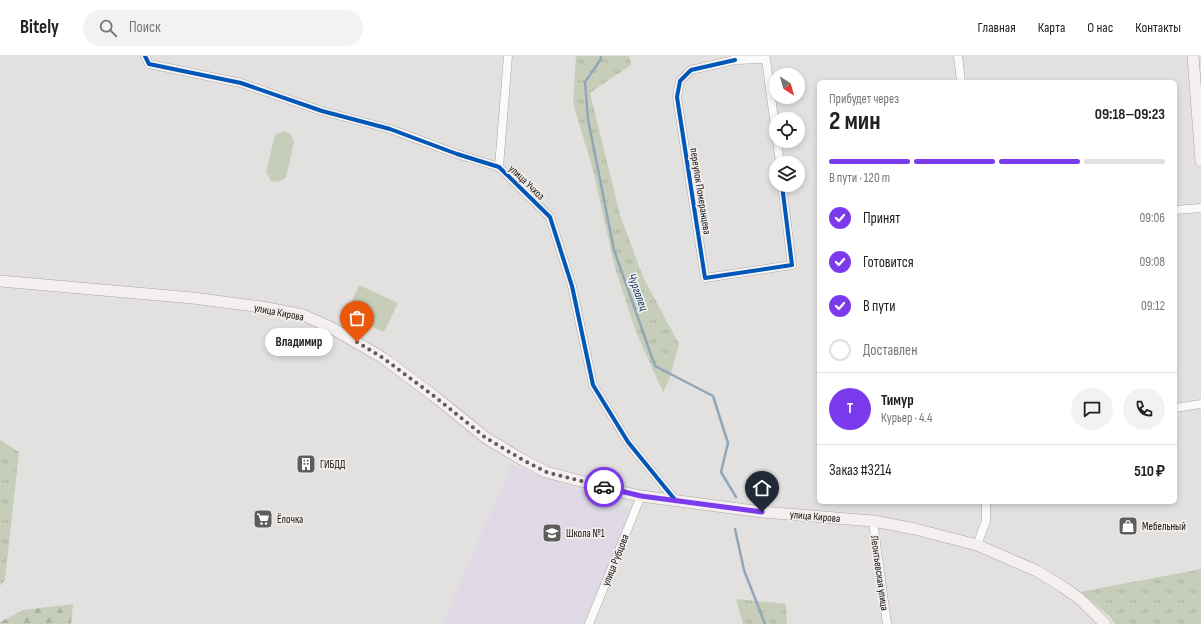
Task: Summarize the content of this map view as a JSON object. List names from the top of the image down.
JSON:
{
  "streets": {
    "main road": ["улица Кирова"],
    "street": [
      "улица Учхоз",
      "переулок Померанцева",
      "улица Рубцова",
      "Леонтьевская улица"
    ]
  },
  "crossings": [
    ["улица Учхоз", "улица Кирова"],
    ["улица Кирова", "улица Рубцова"],
    ["улица Кирова", "Леонтьевская улица"]
  ],
  "water": ["Чургалец"],
  "places": {
    "other": ["Владимир"],
    "building": ["ГИБДД"],
    "supermarket": ["Ёлочка"],
    "shop": ["Мебельный"],
    "school or university": ["Школа №1"]
  },
  "north": "bottom right",
  "page": {
    "header": "Bitely",
    "search": "Поиск",
    "nav": [
      "Главная",
      "Карта",
      "О нас",
      "Контакты"
    ],
    "heading": ["2 мин", "Прибудет через", "09:18–09:23"],
    "panel": [
      "Тимур",
      "Курьер · 4.4",
      "Заказ #3214",
      "510 ₽"
    ],
    "bar": "В пути · 120 m",
    "list": [
      ["Принят", "09:06"],
      ["Готовится", "09:08"],
      ["В пути", "09:12"],
      "Доставлен"
    ],
    "bubble": "Владимир",
    "round": "Т"
  }
}
